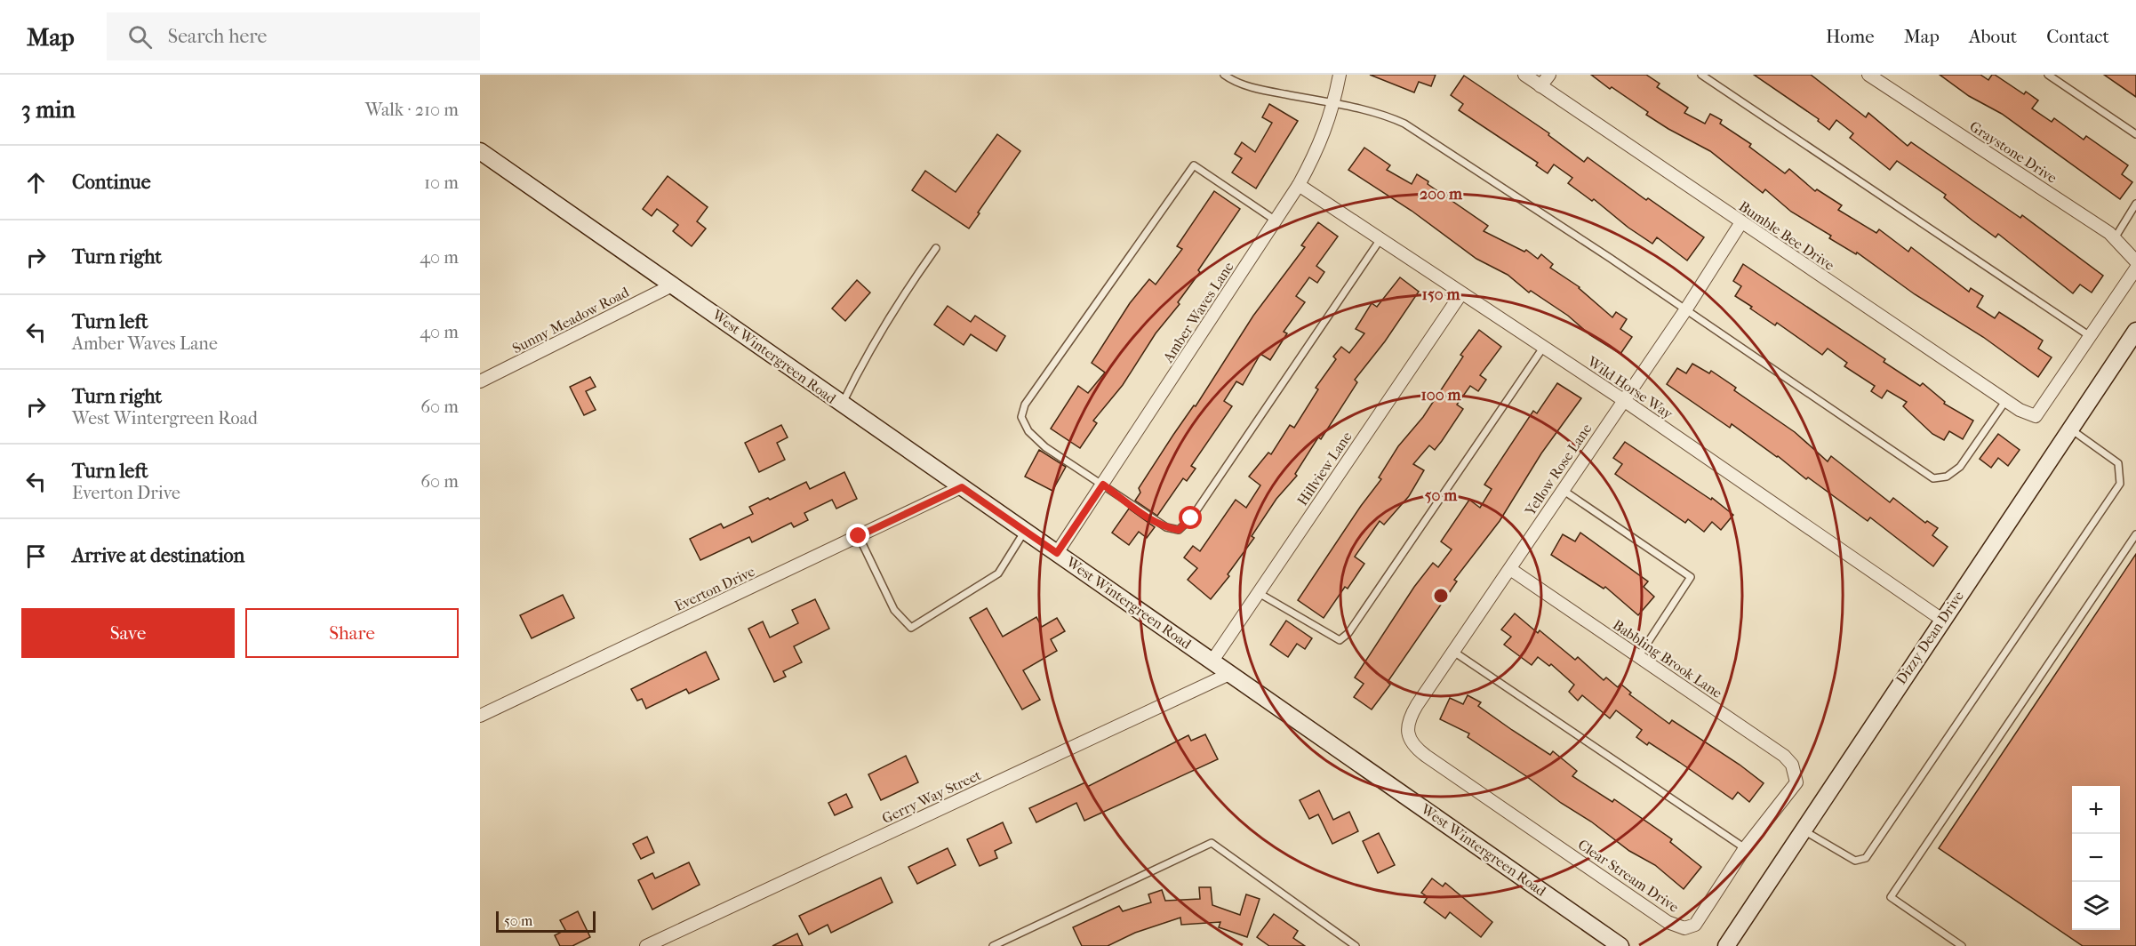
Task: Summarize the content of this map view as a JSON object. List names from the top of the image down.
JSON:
{
  "streets": {
    "main road": ["West Wintergreen Road", "Dizzy Dean Drive"],
    "street": [
      "Graystone Drive",
      "Bumble Bee Drive",
      "Amber Waves Lane",
      "Sunny Meadow Road",
      "Wild Horse Way",
      "Hillview Lane",
      "Yellow Rose Lane",
      "Everton Drive",
      "Babbling Brook Lane",
      "Gerry Way Street",
      "Clear Stream Drive"
    ]
  },
  "crossings": [
    ["Bumble Bee Drive", "Yellow Rose Lane"],
    ["Amber Waves Lane", "West Wintergreen Road"],
    ["Amber Waves Lane", "Wild Horse Way"],
    ["Sunny Meadow Road", "West Wintergreen Road"],
    ["West Wintergreen Road", "Hillview Lane"],
    ["West Wintergreen Road", "Everton Drive"],
    ["West Wintergreen Road", "Gerry Way Street"],
    ["Wild Horse Way", "Hillview Lane"],
    ["Wild Horse Way", "Yellow Rose Lane"],
    ["Wild Horse Way", "Dizzy Dean Drive"],
    ["Yellow Rose Lane", "Babbling Brook Lane"],
    ["Yellow Rose Lane", "Clear Stream Drive"],
    ["Babbling Brook Lane", "Clear Stream Drive"]
  ],
  "scale_bar": "50 m",
  "page": {
    "header": "Map",
    "search": "Search here",
    "nav": [
      "Home",
      "Map",
      "About",
      "Contact"
    ],
    "heading": ["3 min", "Walk · 210 m"],
    "list": [
      ["Continue", "10 m"],
      ["Turn right", "40 m"],
      ["Turn left", "Amber Waves Lane", "40 m"],
      ["Turn right", "West Wintergreen Road", "60 m"],
      ["Turn left", "Everton Drive", "60 m"],
      "Arrive at destination"
    ],
    "buttons": ["Save", "Share"],
    "map_buttons": ["+", "−"],
    "scale": "50 m"
  },
  "rings": [
    "200 m",
    "150 m",
    "100 m",
    "50 m"
  ]
}
